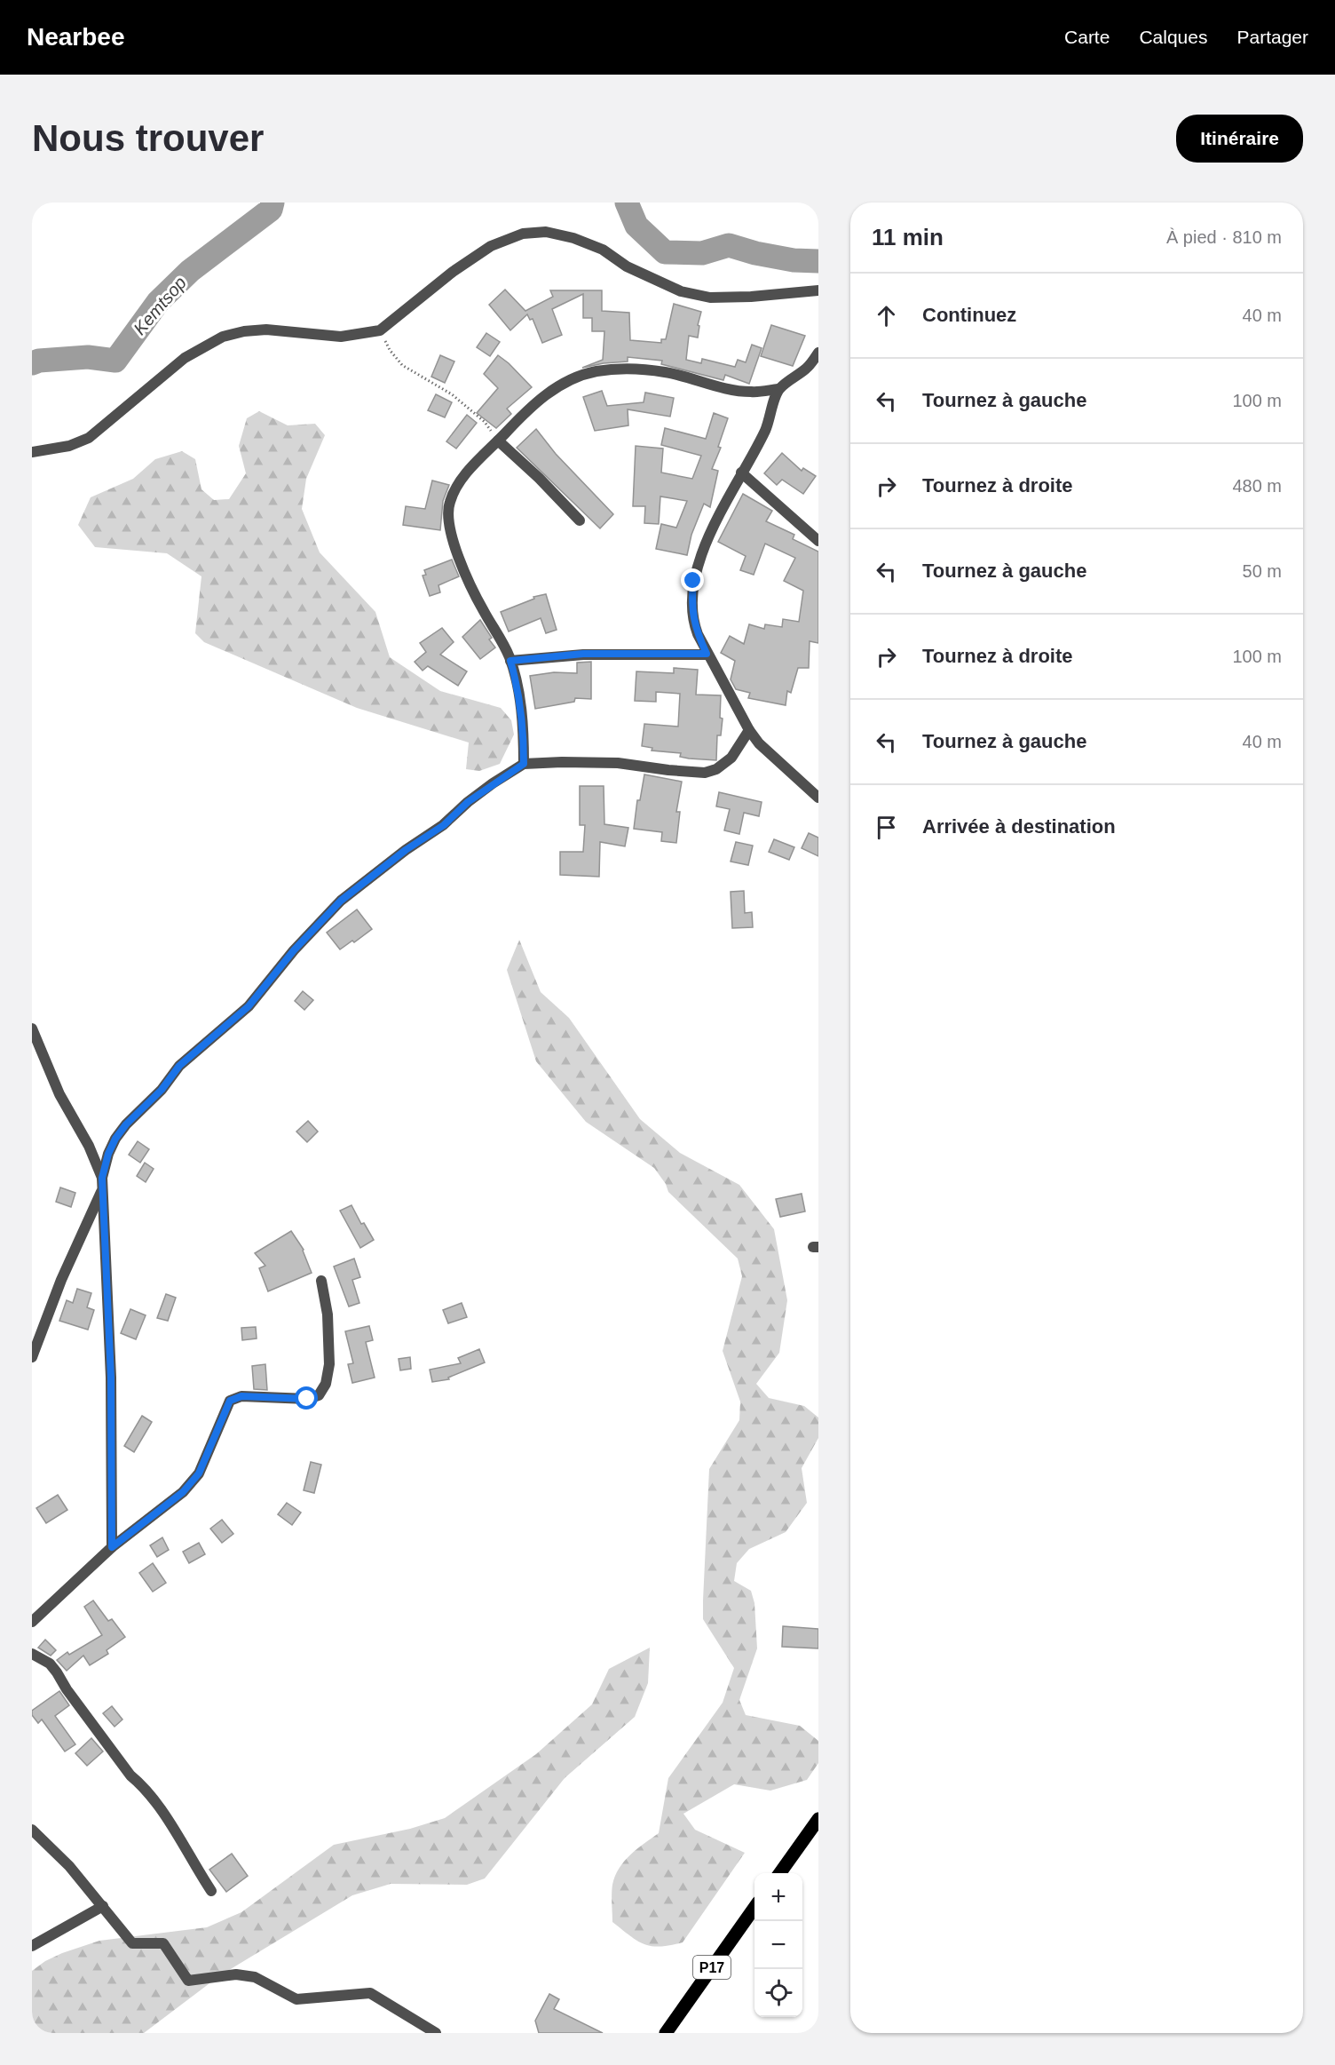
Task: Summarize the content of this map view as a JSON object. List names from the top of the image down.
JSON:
{
  "streets": {
    "main road": ["P17"]
  },
  "water": ["Kemtsop"],
  "page": {
    "header": "Nearbee",
    "nav": ["Carte", "Calques", "Partager"],
    "buttons": "Itinéraire",
    "title": "Nous trouver",
    "heading": ["11 min", "À pied · 810 m"],
    "list": [
      ["Continuez", "40 m"],
      ["Tournez à gauche", "100 m"],
      ["Tournez à droite", "480 m"],
      ["Tournez à gauche", "50 m"],
      ["Tournez à droite", "100 m"],
      ["Tournez à gauche", "40 m"],
      "Arrivée à destination"
    ],
    "map_buttons": ["+", "−"]
  }
}
